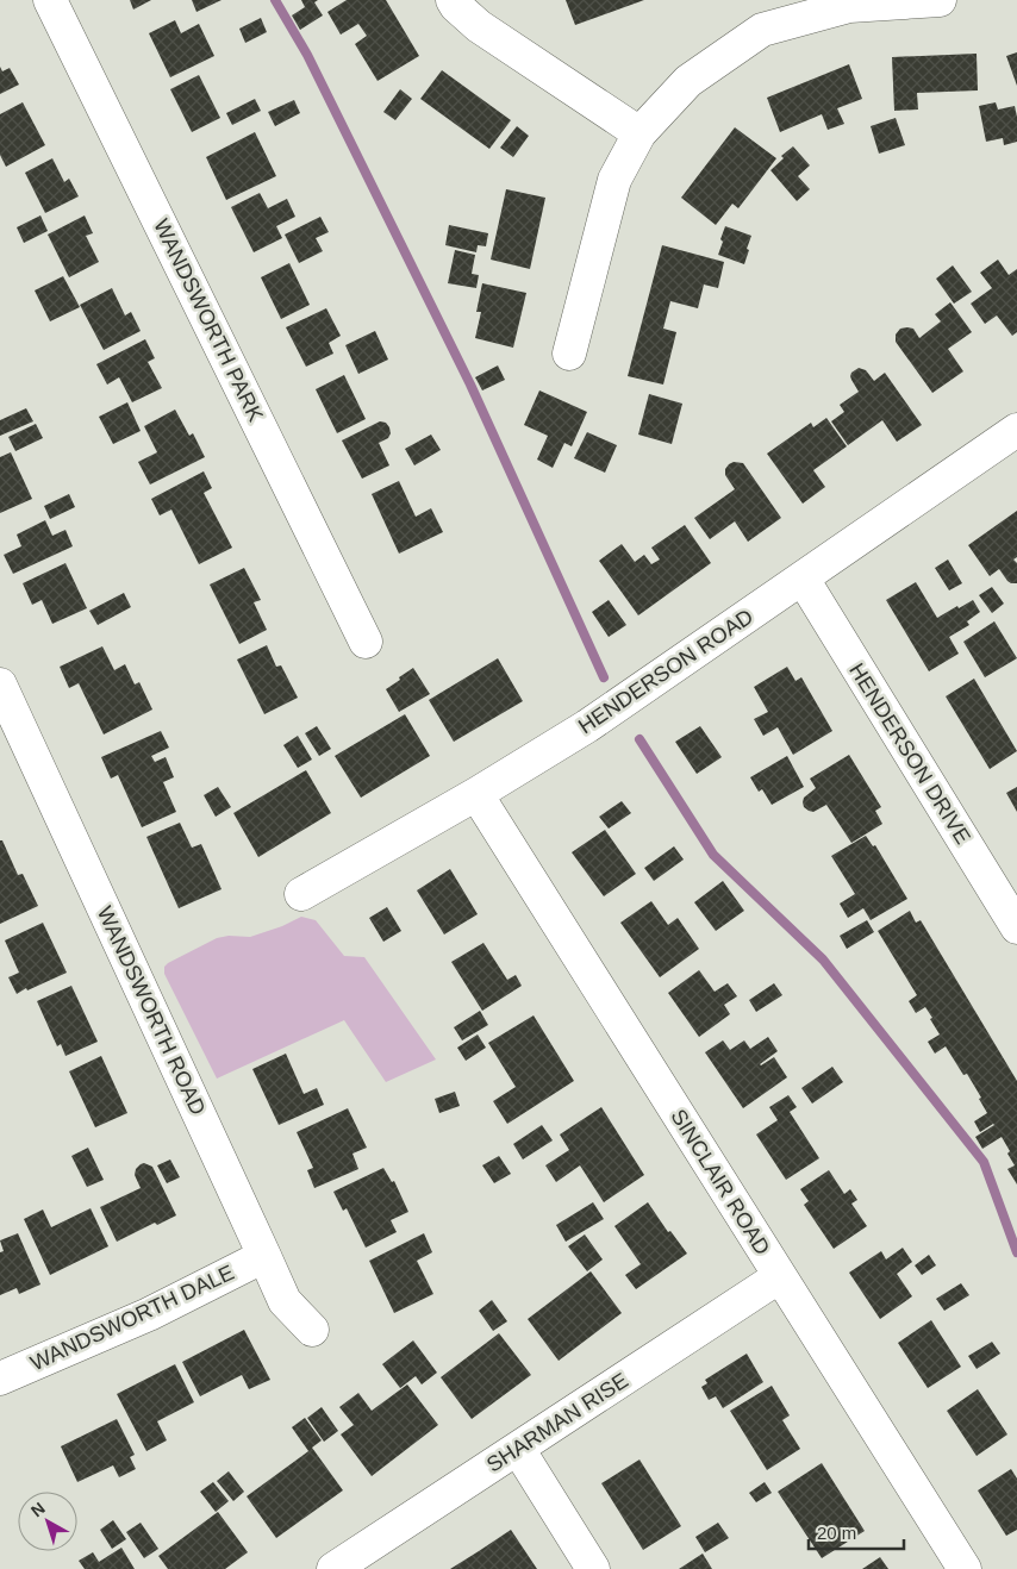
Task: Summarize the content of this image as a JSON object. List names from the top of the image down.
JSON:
{
  "streets": {
    "street": [
      "WANDSWORTH PARK",
      "HENDERSON ROAD",
      "HENDERSON DRIVE",
      "WANDSWORTH ROAD",
      "SINCLAIR ROAD",
      "WANDSWORTH DALE",
      "SHARMAN RISE"
    ]
  },
  "crossings": [
    ["HENDERSON ROAD", "HENDERSON DRIVE"],
    ["HENDERSON ROAD", "SINCLAIR ROAD"],
    ["WANDSWORTH ROAD", "WANDSWORTH DALE"],
    ["SINCLAIR ROAD", "SHARMAN RISE"]
  ],
  "scale_bar": "20 m",
  "north": "top left"
}
